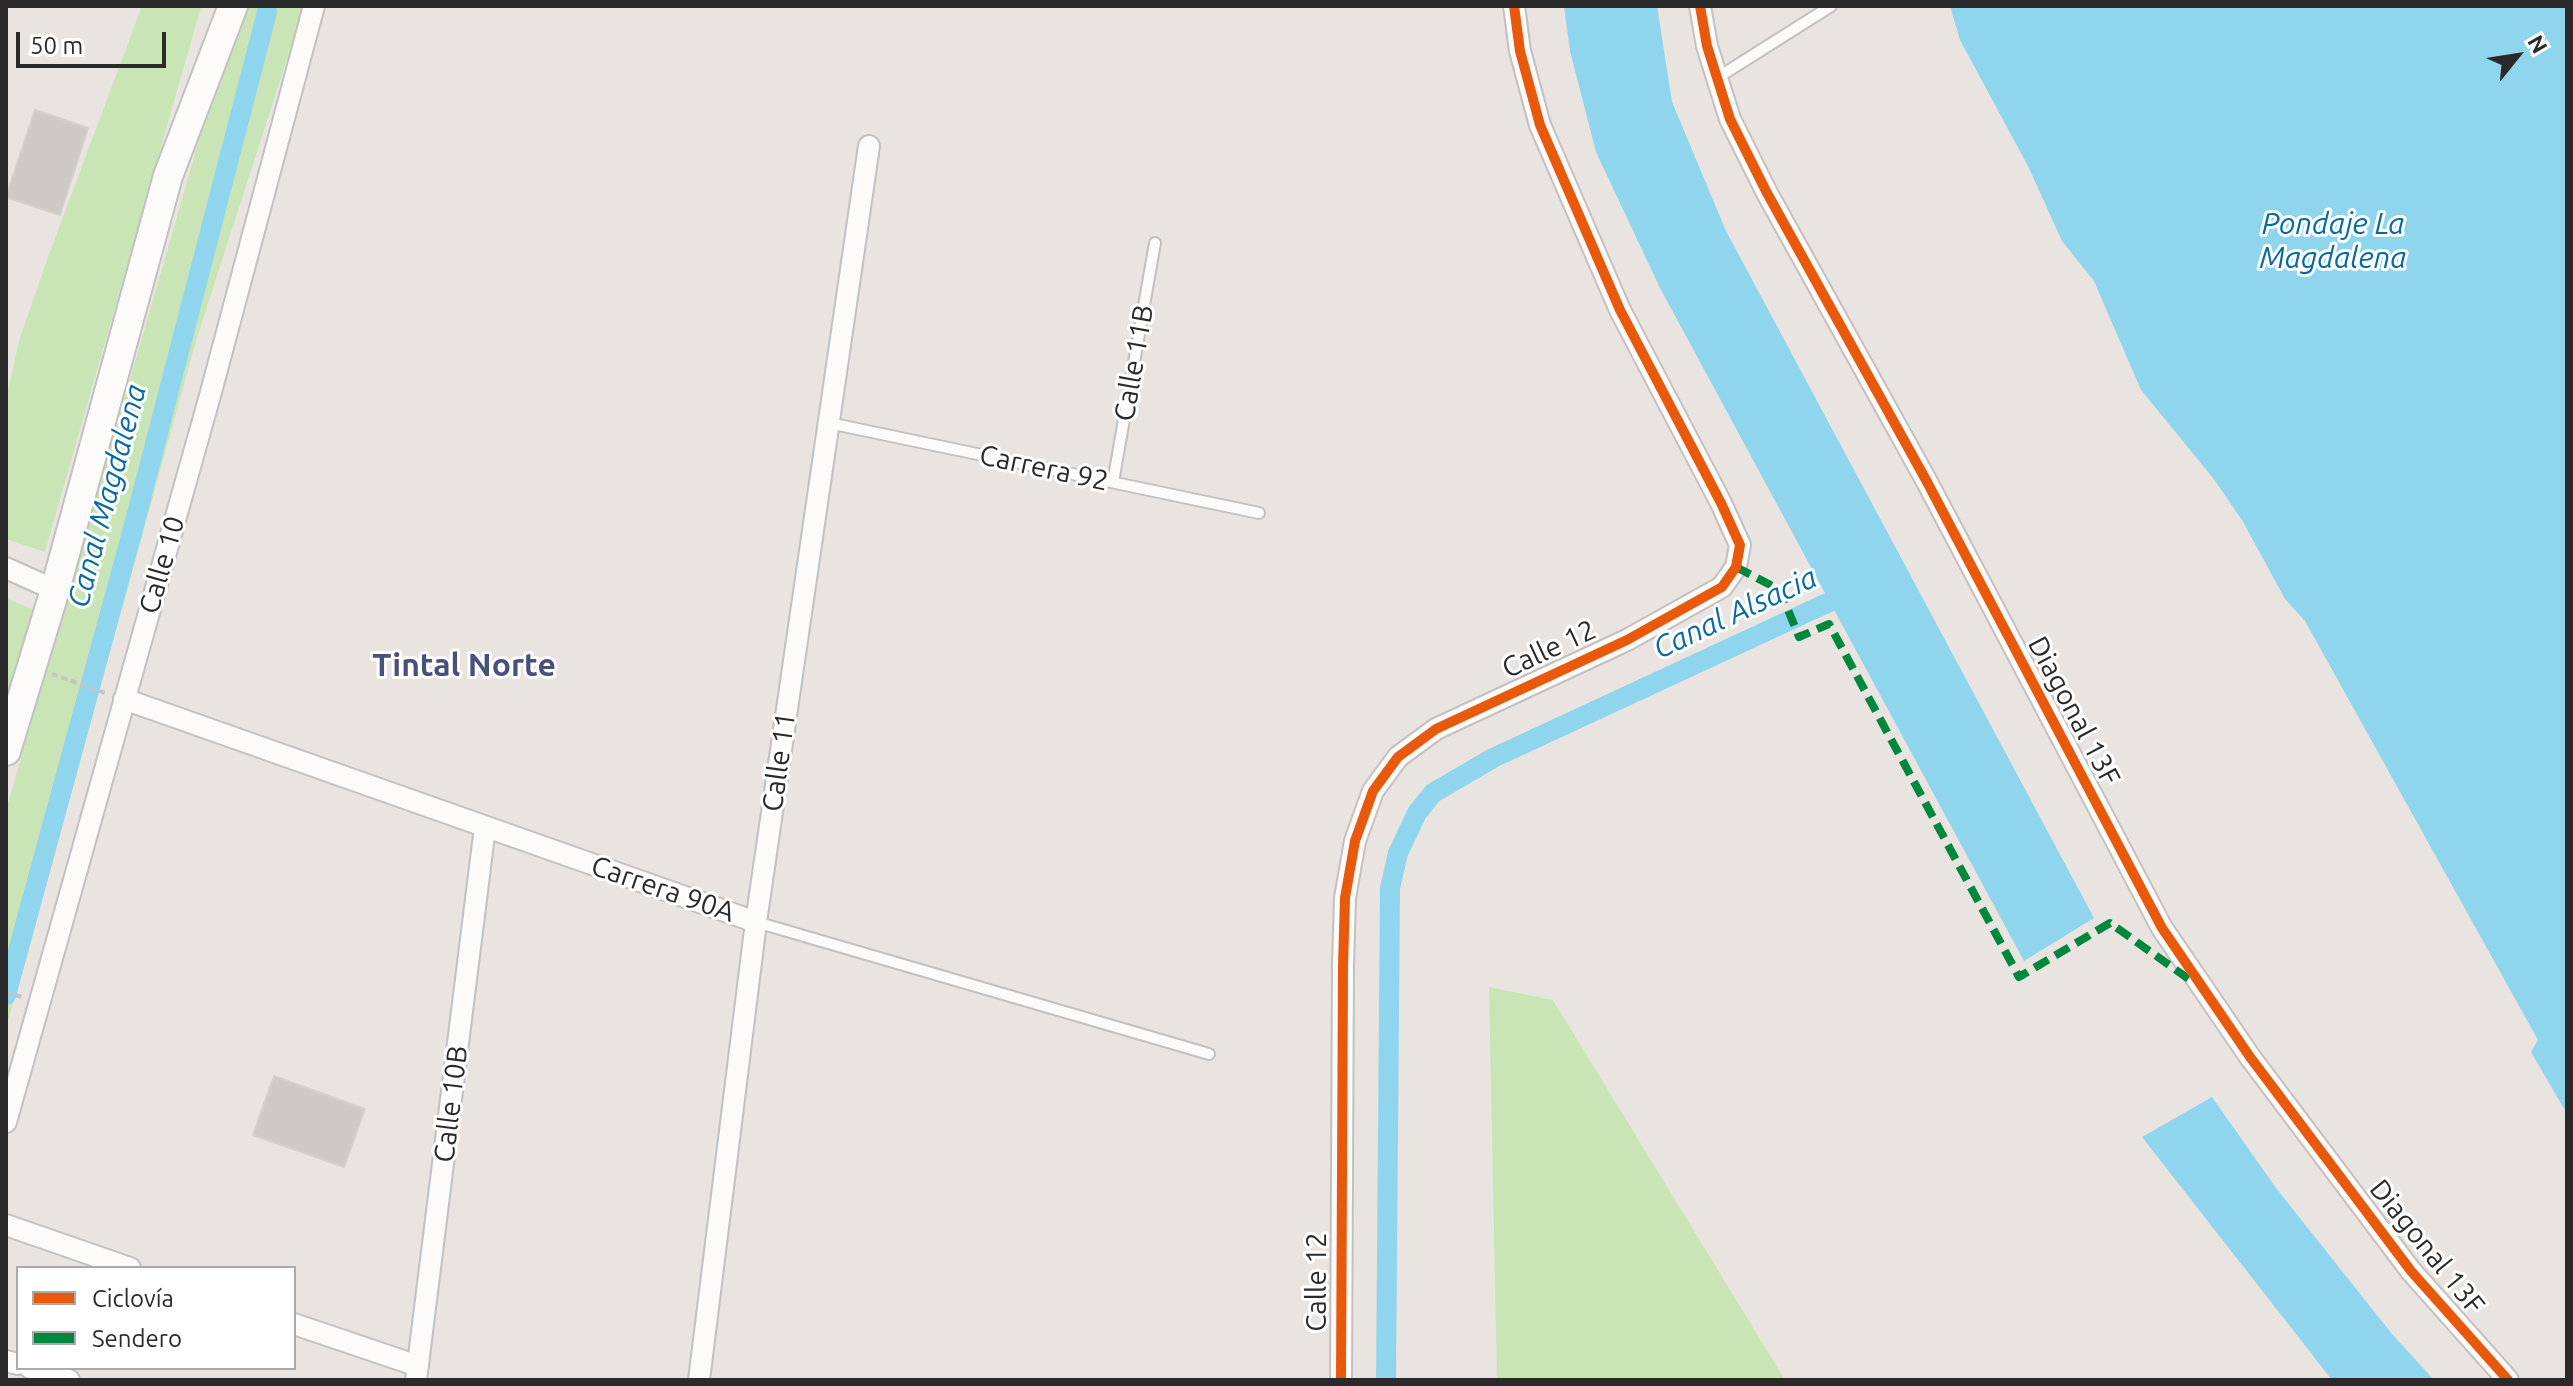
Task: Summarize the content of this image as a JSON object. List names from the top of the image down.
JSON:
{
  "streets": {
    "street": [
      "Calle 10",
      "Calle 12",
      "Diagonal 13F",
      "Calle 11",
      "Carrera 90A",
      "Calle 10B"
    ],
    "lane": ["Calle 11B", "Carrera 92"]
  },
  "crossings": [
    ["Calle 11B", "Carrera 92"],
    ["Carrera 92", "Calle 11"],
    ["Calle 10", "Carrera 90A"],
    ["Calle 11", "Carrera 90A"],
    ["Carrera 90A", "Calle 10B"]
  ],
  "districts": ["Tintal Norte"],
  "water": ["Pondaje La Magdalena", "Canal Magdalena", "Canal Alsacia"],
  "legend": ["Ciclovía", "Sendero"],
  "scale_bar": "50 m",
  "north": "top right"
}
